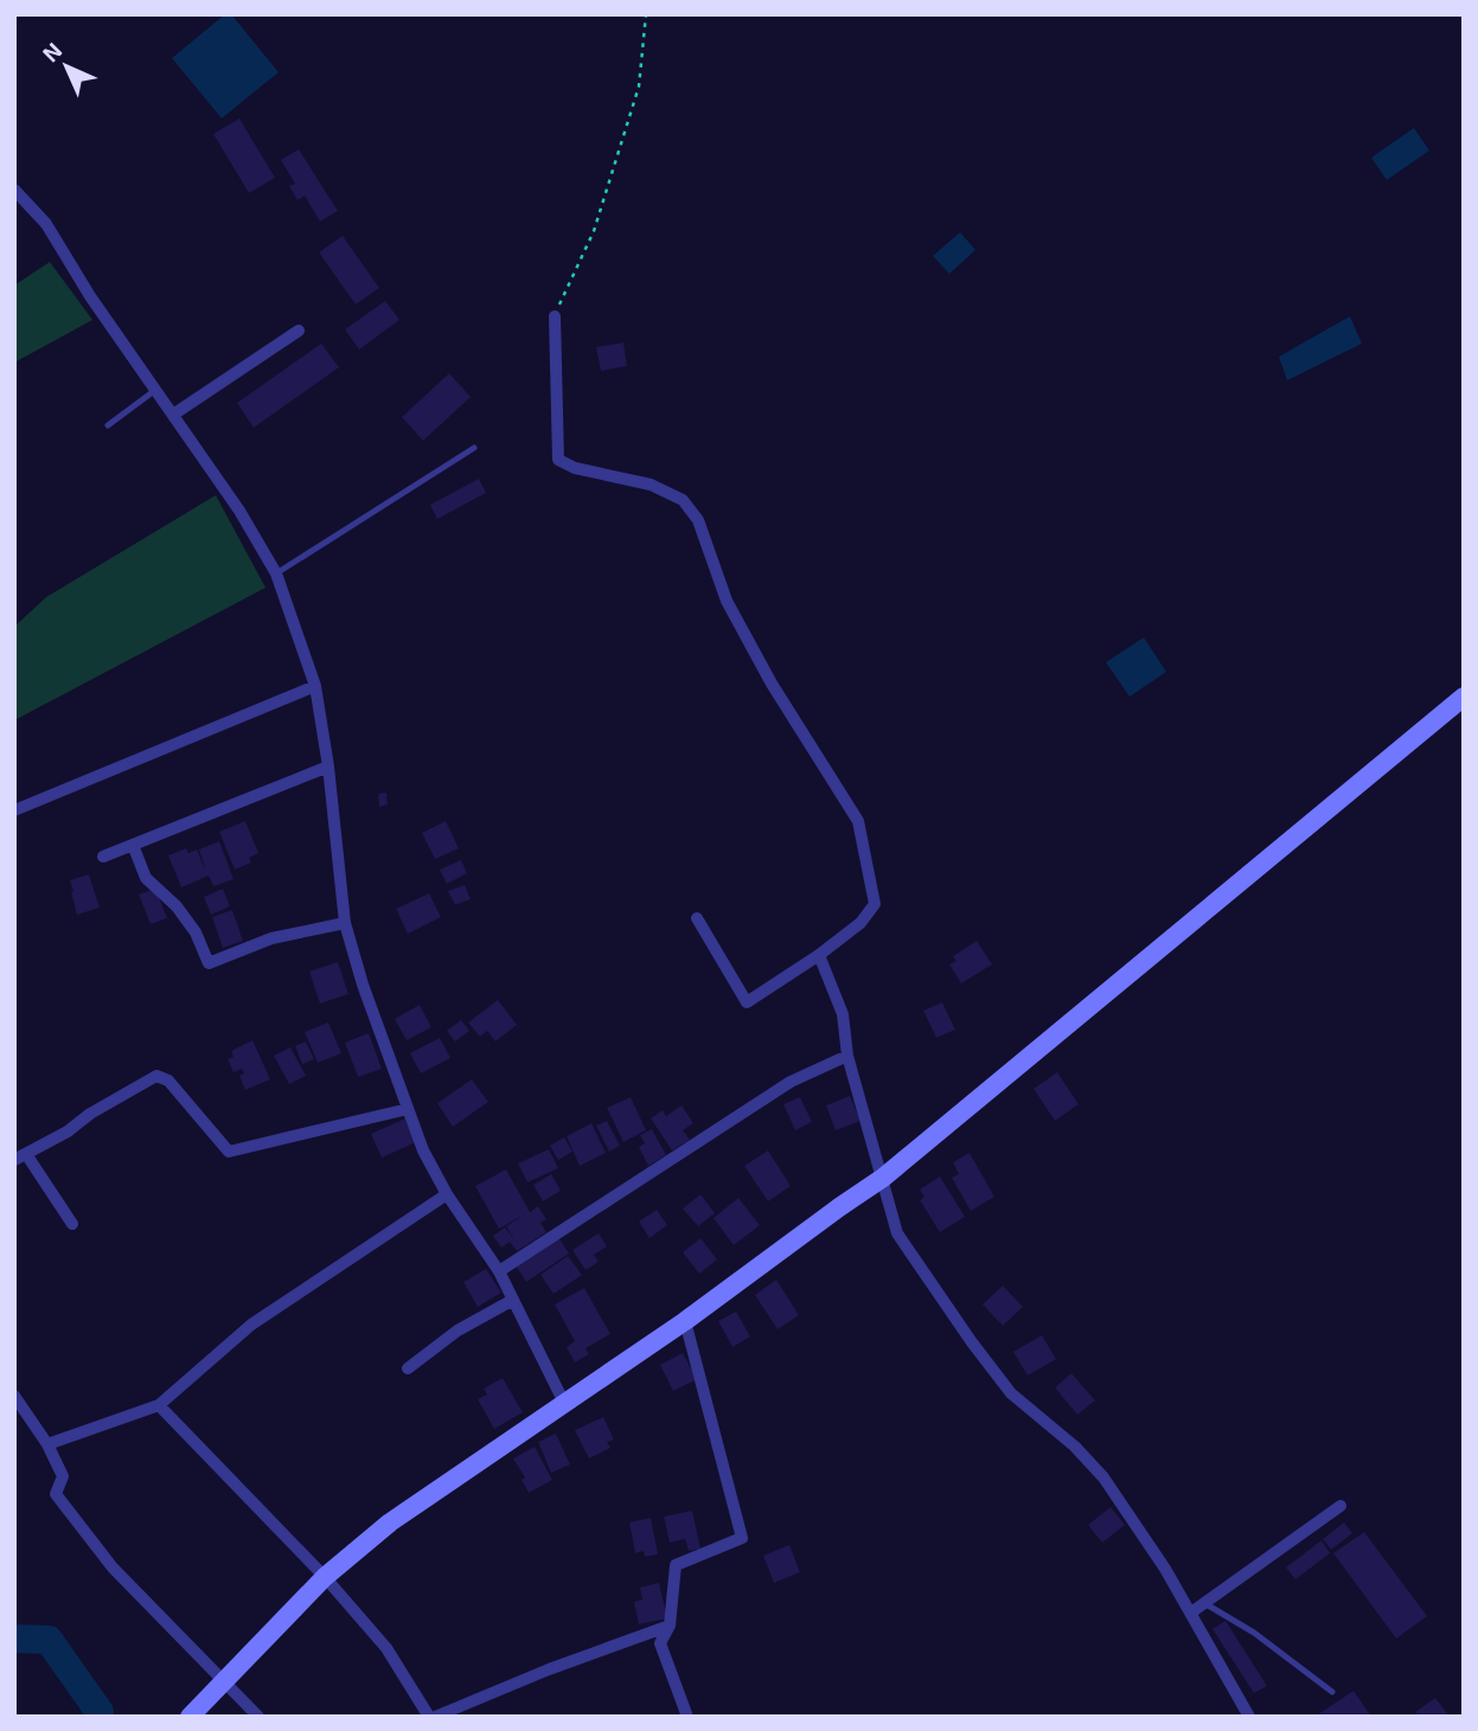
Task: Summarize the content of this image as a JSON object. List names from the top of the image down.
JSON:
{
  "north": "top left"
}
